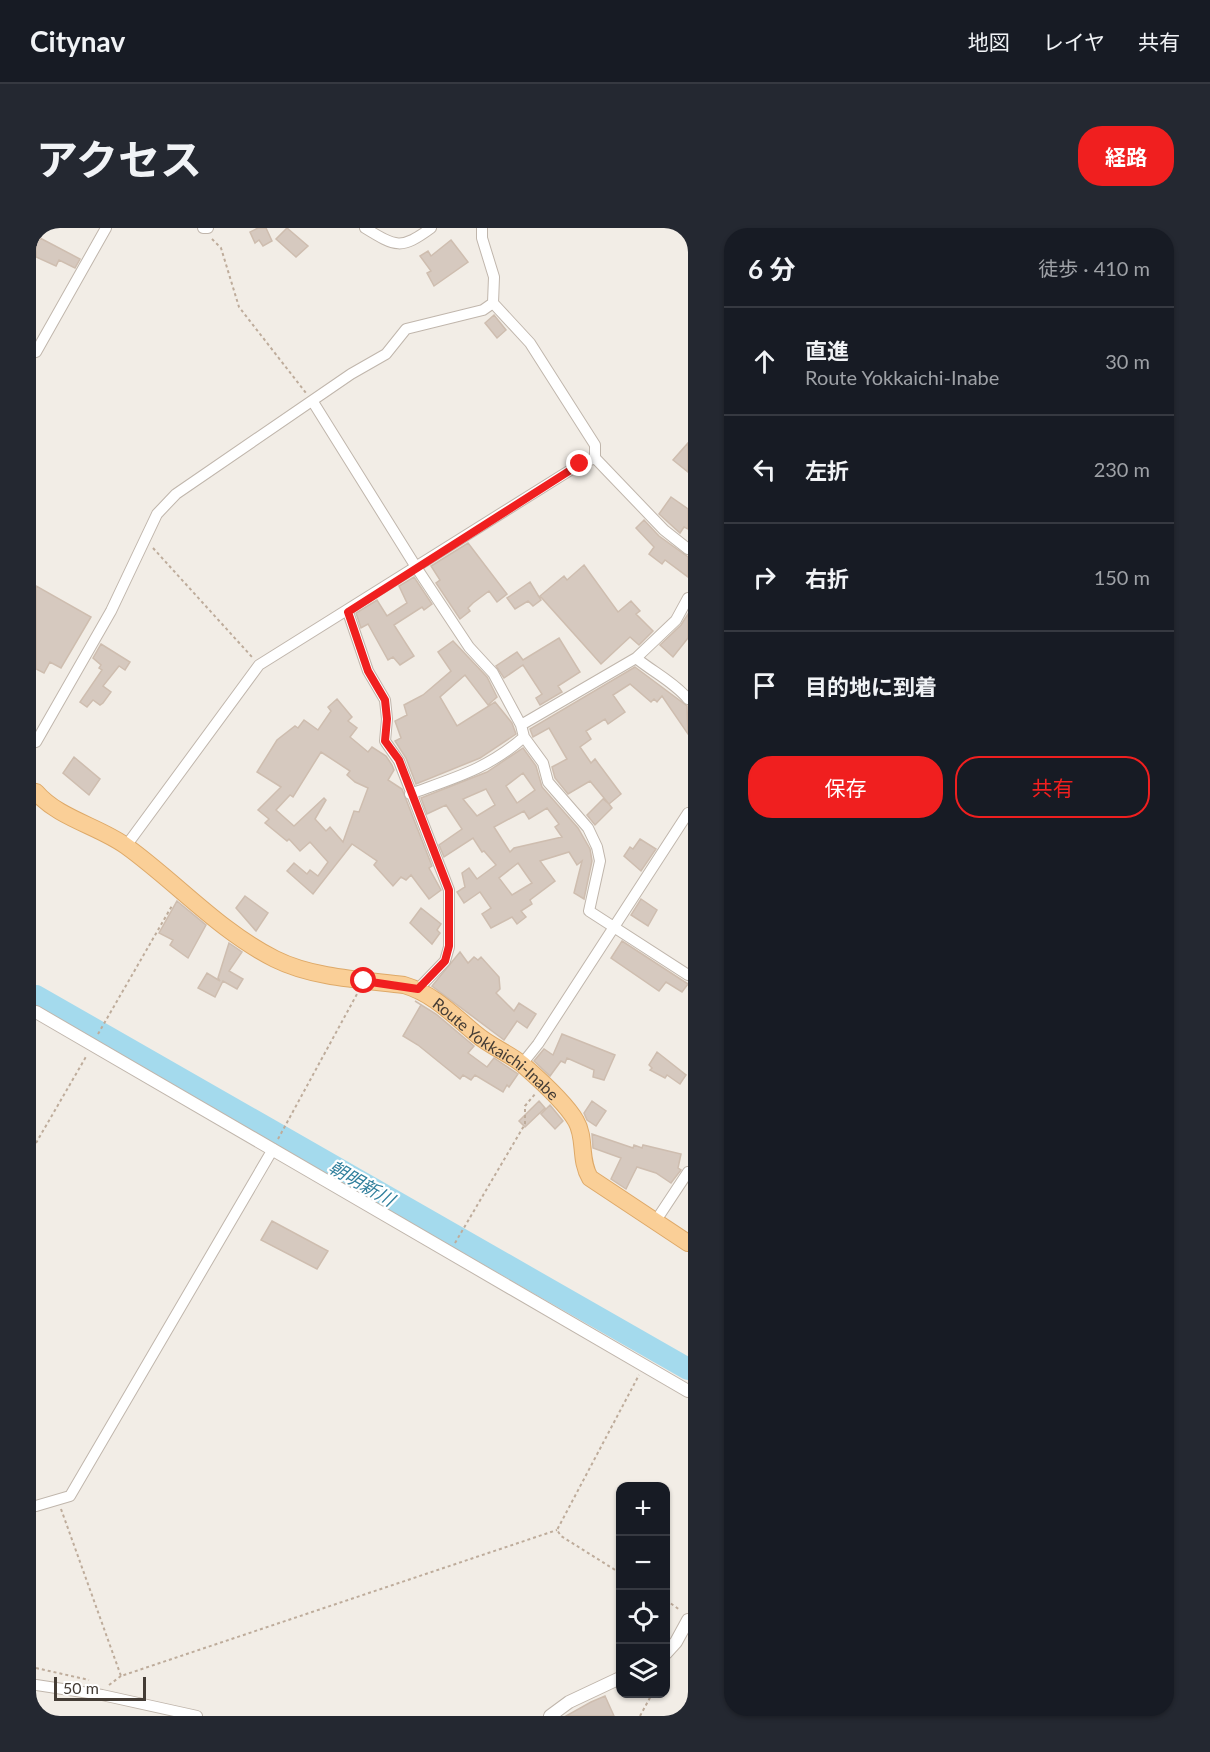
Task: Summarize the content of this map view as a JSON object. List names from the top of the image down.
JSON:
{
  "streets": {
    "main road": ["Route Yokkaichi-Inabe"]
  },
  "water": ["朝明新川"],
  "scale_bar": "50 m",
  "page": {
    "header": "Citynav",
    "nav": ["地図", "レイヤ", "共有"],
    "title": "アクセス",
    "buttons": [
      "経路",
      ["保存", "共有"]
    ],
    "heading": ["6 分", "徒歩 · 410 m"],
    "list": [
      ["直進", "Route Yokkaichi-Inabe", "30 m"],
      ["左折", "230 m"],
      ["右折", "150 m"],
      "目的地に到着"
    ],
    "map_buttons": ["+", "−"],
    "scale": "50 m"
  }
}
